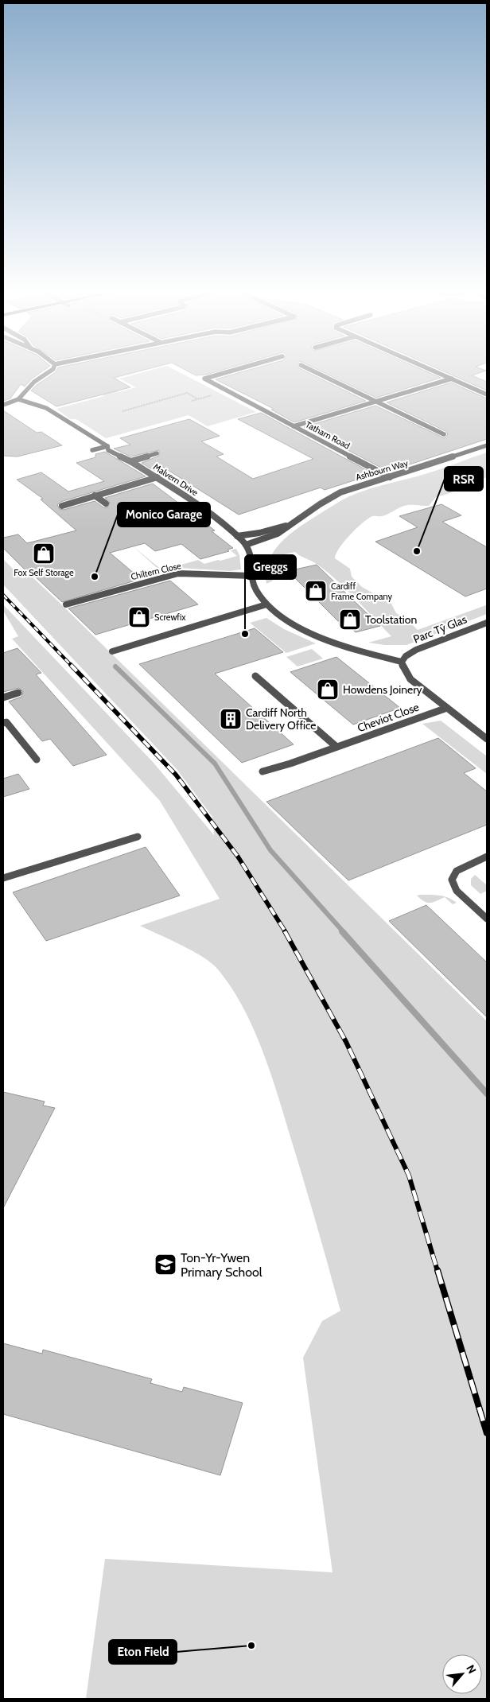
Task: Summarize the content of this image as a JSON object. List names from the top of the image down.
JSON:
{
  "streets": {
    "street": [
      "Tatham Road",
      "Ashbourn Way",
      "Malvern Drive",
      "Chiltern Close",
      "Parc Tŷ Glas",
      "Cheviot Close"
    ]
  },
  "crossings": [
    ["Tatham Road", "Ashbourn Way"],
    ["Ashbourn Way", "Malvern Drive"],
    ["Malvern Drive", "Chiltern Close"],
    ["Malvern Drive", "Parc Tŷ Glas"]
  ],
  "places": {
    "other": [
      "RSR",
      "Monico Garage",
      "Greggs",
      "Eton Field"
    ],
    "shop": [
      "Fox Self Storage",
      "Cardiff Frame Company",
      "Screwfix",
      "Toolstation",
      "Howdens Joinery"
    ],
    "building": ["Cardiff North Delivery Office"],
    "school or university": ["Ton-Yr-Ywen Primary School"]
  },
  "north": "top right"
}
